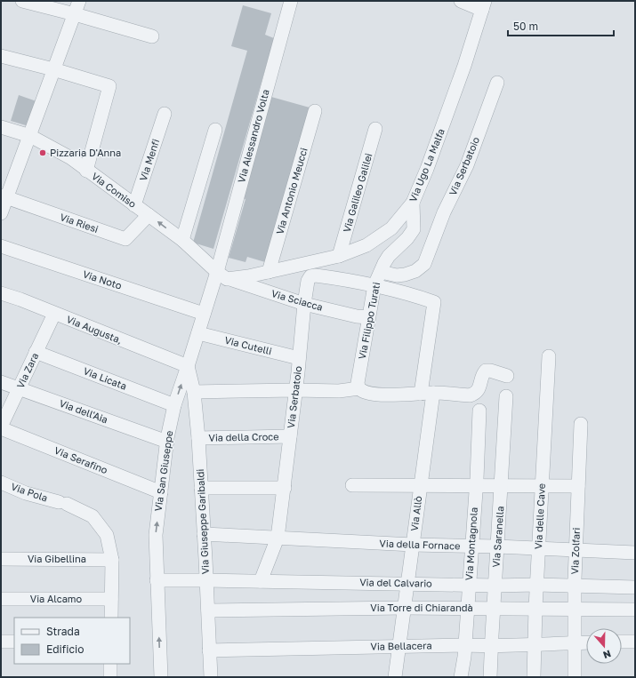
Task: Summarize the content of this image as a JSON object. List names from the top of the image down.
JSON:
{
  "streets": {
    "street": [
      "Via Alessandro Volta",
      "Via Menfi",
      "Via Ugo La Malfa",
      "Via Serbatoio",
      "Via Comiso",
      "Via Antonio Meucci",
      "Via Galileo Galilei",
      "Via Riesi",
      "Via Noto",
      "Via Sciacca",
      "Via Filippo Turati",
      "Via Augusta,",
      "Via Cutelli",
      "Via Zara",
      "Via Licata",
      "Via dell'Aia",
      "Via della Croce",
      "Via Serafino",
      "Via San Giuseppe",
      "Via Pola",
      "Via Allò",
      "Via delle Cave",
      "Via Giuseppe Garibaldi",
      "Via Saranella",
      "Via Montagnola",
      "Via della Fornace",
      "Via Zolfari",
      "Via Gibellina",
      "Via del Calvario",
      "Via Alcamo",
      "Via Torre di Chiarandà",
      "Via Bellacera"
    ]
  },
  "crossings": [
    ["Via Alessandro Volta", "Via Ugo La Malfa"],
    ["Via Alessandro Volta", "Via Comiso"],
    ["Via Alessandro Volta", "Via Sciacca"],
    ["Via Alessandro Volta", "Via San Giuseppe"],
    ["Via Menfi", "Via Comiso"],
    ["Via Ugo La Malfa", "Via Comiso"],
    ["Via Ugo La Malfa", "Via Antonio Meucci"],
    ["Via Ugo La Malfa", "Via Galileo Galilei"],
    ["Via Ugo La Malfa", "Via Sciacca"],
    ["Via Ugo La Malfa", "Via Filippo Turati"],
    ["Via Ugo La Malfa", "Via San Giuseppe"],
    ["Via Serbatoio", "Via Sciacca"],
    ["Via Serbatoio", "Via Filippo Turati"],
    ["Via Serbatoio", "Via Cutelli"],
    ["Via Serbatoio", "Via della Croce"],
    ["Via Serbatoio", "Via Allò"],
    ["Via Serbatoio", "Via della Fornace"],
    ["Via Serbatoio", "Via del Calvario"],
    ["Via Comiso", "Via Riesi"],
    ["Via Comiso", "Via Sciacca"],
    ["Via Comiso", "Via San Giuseppe"],
    ["Via Noto", "Via San Giuseppe"],
    ["Via Sciacca", "Via Filippo Turati"],
    ["Via Sciacca", "Via San Giuseppe"],
    ["Via Filippo Turati", "Via Allò"],
    ["Via Augusta,", "Via Zara"],
    ["Via Augusta,", "Via San Giuseppe"],
    ["Via Augusta,", "Via Giuseppe Garibaldi"],
    ["Via Cutelli", "Via San Giuseppe"],
    ["Via Zara", "Via Licata"],
    ["Via Zara", "Via dell'Aia"],
    ["Via Zara", "Via Serafino"],
    ["Via Licata", "Via San Giuseppe"],
    ["Via dell'Aia", "Via San Giuseppe"],
    ["Via della Croce", "Via Giuseppe Garibaldi"],
    ["Via Serafino", "Via San Giuseppe"],
    ["Via San Giuseppe", "Via Giuseppe Garibaldi"],
    ["Via San Giuseppe", "Via del Calvario"],
    ["Via Pola", "Via Gibellina"],
    ["Via Pola", "Via Alcamo"],
    ["Via Allò", "Via della Fornace"],
    ["Via Allò", "Via del Calvario"],
    ["Via Allò", "Via Torre di Chiarandà"],
    ["Via Allò", "Via Bellacera"],
    ["Via delle Cave", "Via della Fornace"],
    ["Via delle Cave", "Via del Calvario"],
    ["Via delle Cave", "Via Torre di Chiarandà"],
    ["Via delle Cave", "Via Bellacera"],
    ["Via Giuseppe Garibaldi", "Via della Fornace"],
    ["Via Giuseppe Garibaldi", "Via del Calvario"],
    ["Via Giuseppe Garibaldi", "Via Torre di Chiarandà"],
    ["Via Giuseppe Garibaldi", "Via Bellacera"],
    ["Via Saranella", "Via della Fornace"],
    ["Via Saranella", "Via del Calvario"],
    ["Via Saranella", "Via Torre di Chiarandà"],
    ["Via Saranella", "Via Bellacera"],
    ["Via Montagnola", "Via della Fornace"],
    ["Via Montagnola", "Via del Calvario"],
    ["Via Montagnola", "Via Torre di Chiarandà"],
    ["Via Montagnola", "Via Bellacera"],
    ["Via della Fornace", "Via Zolfari"],
    ["Via Zolfari", "Via del Calvario"],
    ["Via Zolfari", "Via Torre di Chiarandà"],
    ["Via Zolfari", "Via Bellacera"]
  ],
  "one_way": ["Via San Giuseppe"],
  "places": ["Pizzaria D'Anna"],
  "legend": ["Strada", "Edificio"],
  "scale_bar": "50 m",
  "north": "bottom"
}
